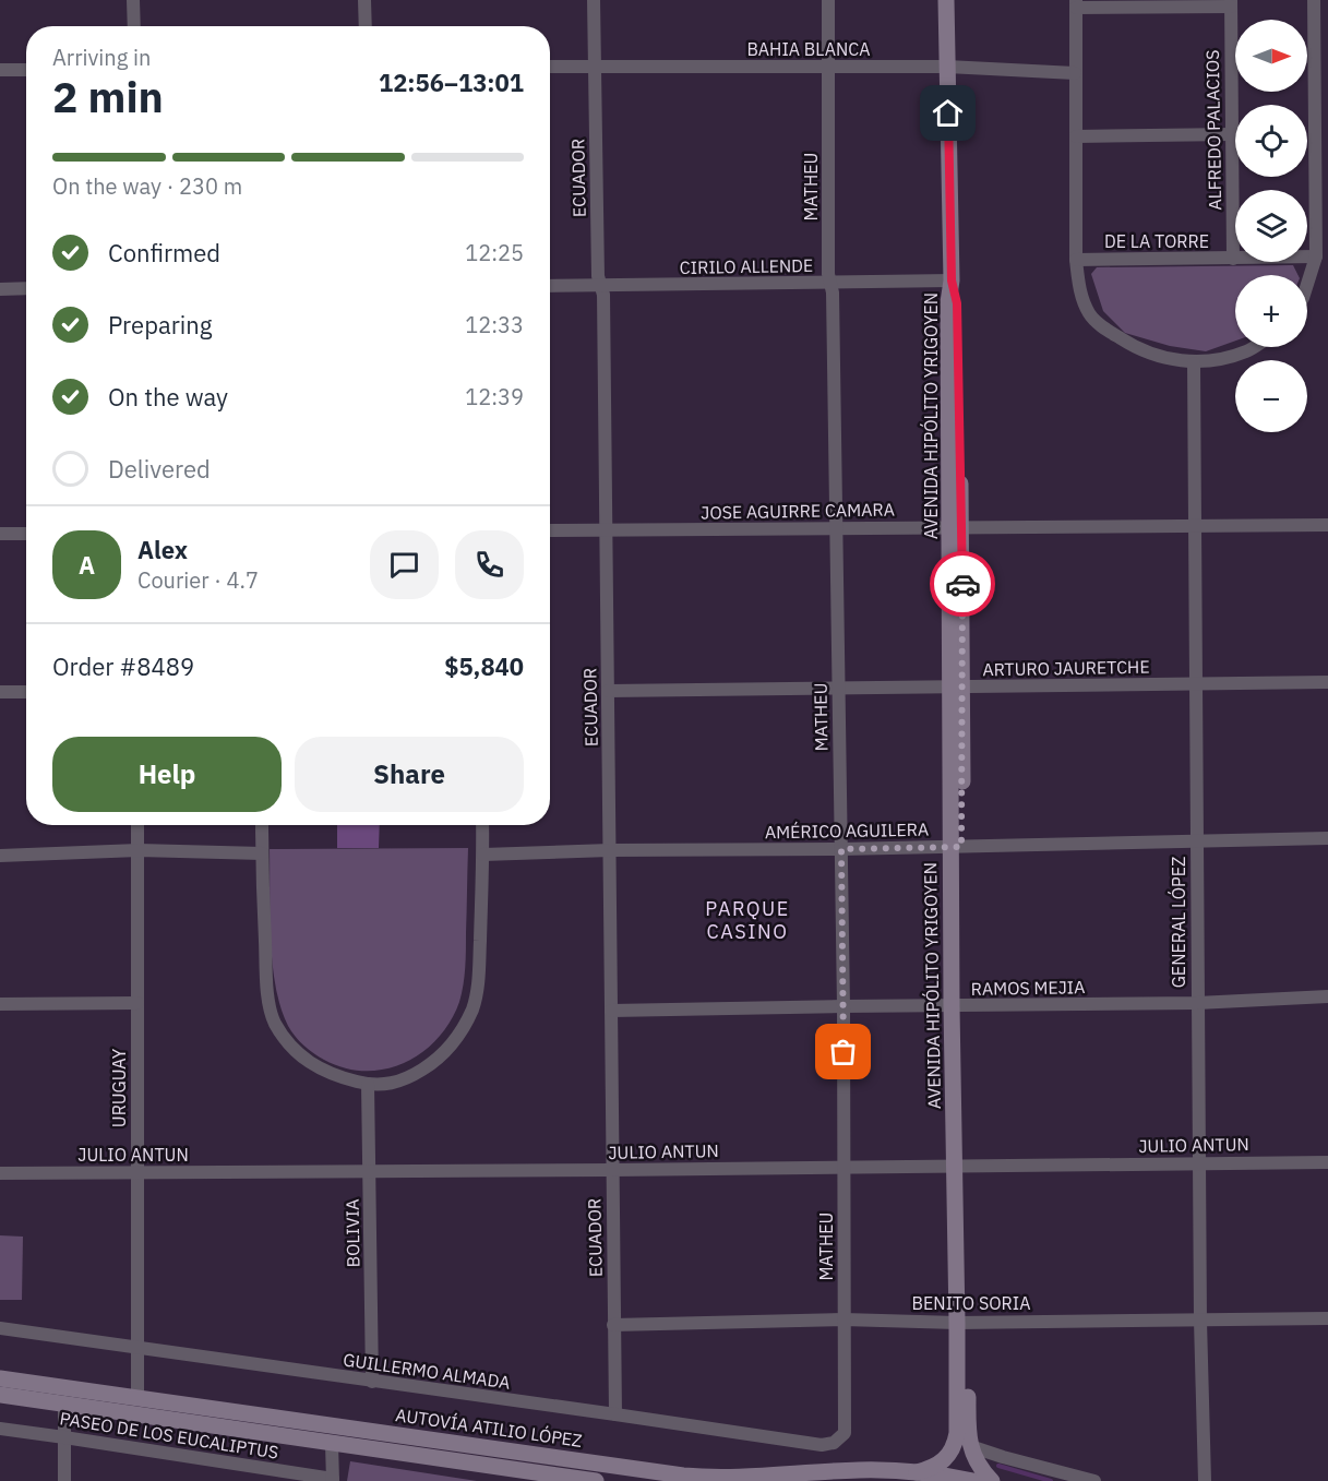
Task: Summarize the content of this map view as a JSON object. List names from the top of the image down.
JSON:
{
  "streets": {
    "main road": ["AVENIDA HIPÓLITO YRIGOYEN", "AUTOVÍA ATILIO LÓPEZ"],
    "street": [
      "BAHIA BLANCA",
      "ALFREDO PALACIOS",
      "ECUADOR",
      "MATHEU",
      "DE LA TORRE",
      "CIRILO ALLENDE",
      "JOSE AGUIRRE CAMARA",
      "ARTURO JAURETCHE",
      "AMÉRICO AGUILERA",
      "GENERAL LÓPEZ",
      "RAMOS MEJIA",
      "URUGUAY",
      "JULIO ANTUN",
      "BOLIVIA",
      "BENITO SORIA",
      "GUILLERMO ALMADA",
      "PASEO DE LOS EUCALIPTUS"
    ]
  },
  "crossings": [
    ["BAHIA BLANCA", "ECUADOR"],
    ["BAHIA BLANCA", "MATHEU"],
    ["BAHIA BLANCA", "AVENIDA HIPÓLITO YRIGOYEN"],
    ["ALFREDO PALACIOS", "DE LA TORRE"],
    ["ECUADOR", "CIRILO ALLENDE"],
    ["ECUADOR", "JOSE AGUIRRE CAMARA"],
    ["ECUADOR", "ARTURO JAURETCHE"],
    ["ECUADOR", "AMÉRICO AGUILERA"],
    ["ECUADOR", "RAMOS MEJIA"],
    ["ECUADOR", "JULIO ANTUN"],
    ["ECUADOR", "BENITO SORIA"],
    ["ECUADOR", "GUILLERMO ALMADA"],
    ["MATHEU", "CIRILO ALLENDE"],
    ["MATHEU", "JOSE AGUIRRE CAMARA"],
    ["MATHEU", "ARTURO JAURETCHE"],
    ["MATHEU", "AMÉRICO AGUILERA"],
    ["MATHEU", "RAMOS MEJIA"],
    ["MATHEU", "JULIO ANTUN"],
    ["MATHEU", "BENITO SORIA"],
    ["MATHEU", "GUILLERMO ALMADA"],
    ["CIRILO ALLENDE", "AVENIDA HIPÓLITO YRIGOYEN"],
    ["AVENIDA HIPÓLITO YRIGOYEN", "JOSE AGUIRRE CAMARA"],
    ["AVENIDA HIPÓLITO YRIGOYEN", "ARTURO JAURETCHE"],
    ["AVENIDA HIPÓLITO YRIGOYEN", "AMÉRICO AGUILERA"],
    ["AVENIDA HIPÓLITO YRIGOYEN", "RAMOS MEJIA"],
    ["AVENIDA HIPÓLITO YRIGOYEN", "JULIO ANTUN"],
    ["AVENIDA HIPÓLITO YRIGOYEN", "BENITO SORIA"],
    ["AVENIDA HIPÓLITO YRIGOYEN", "AUTOVÍA ATILIO LÓPEZ"],
    ["JOSE AGUIRRE CAMARA", "GENERAL LÓPEZ"],
    ["ARTURO JAURETCHE", "GENERAL LÓPEZ"],
    ["AMÉRICO AGUILERA", "GENERAL LÓPEZ"],
    ["GENERAL LÓPEZ", "RAMOS MEJIA"],
    ["GENERAL LÓPEZ", "JULIO ANTUN"],
    ["GENERAL LÓPEZ", "BENITO SORIA"],
    ["URUGUAY", "JULIO ANTUN"],
    ["URUGUAY", "GUILLERMO ALMADA"],
    ["URUGUAY", "AUTOVÍA ATILIO LÓPEZ"],
    ["JULIO ANTUN", "BOLIVIA"],
    ["BOLIVIA", "GUILLERMO ALMADA"]
  ],
  "districts": ["PARQUE CASINO"],
  "north": "right",
  "page": {
    "map_buttons": ["+", "−"],
    "heading": ["2 min", "Arriving in", "12:56–13:01"],
    "panel": [
      "Alex",
      "Courier · 4.7",
      "Order #8489",
      "$5,840"
    ],
    "bar": "On the way · 230 m",
    "list": [
      ["Confirmed", "12:25"],
      ["Preparing", "12:33"],
      ["On the way", "12:39"],
      "Delivered"
    ],
    "round": "A",
    "buttons": ["Help", "Share"]
  }
}
